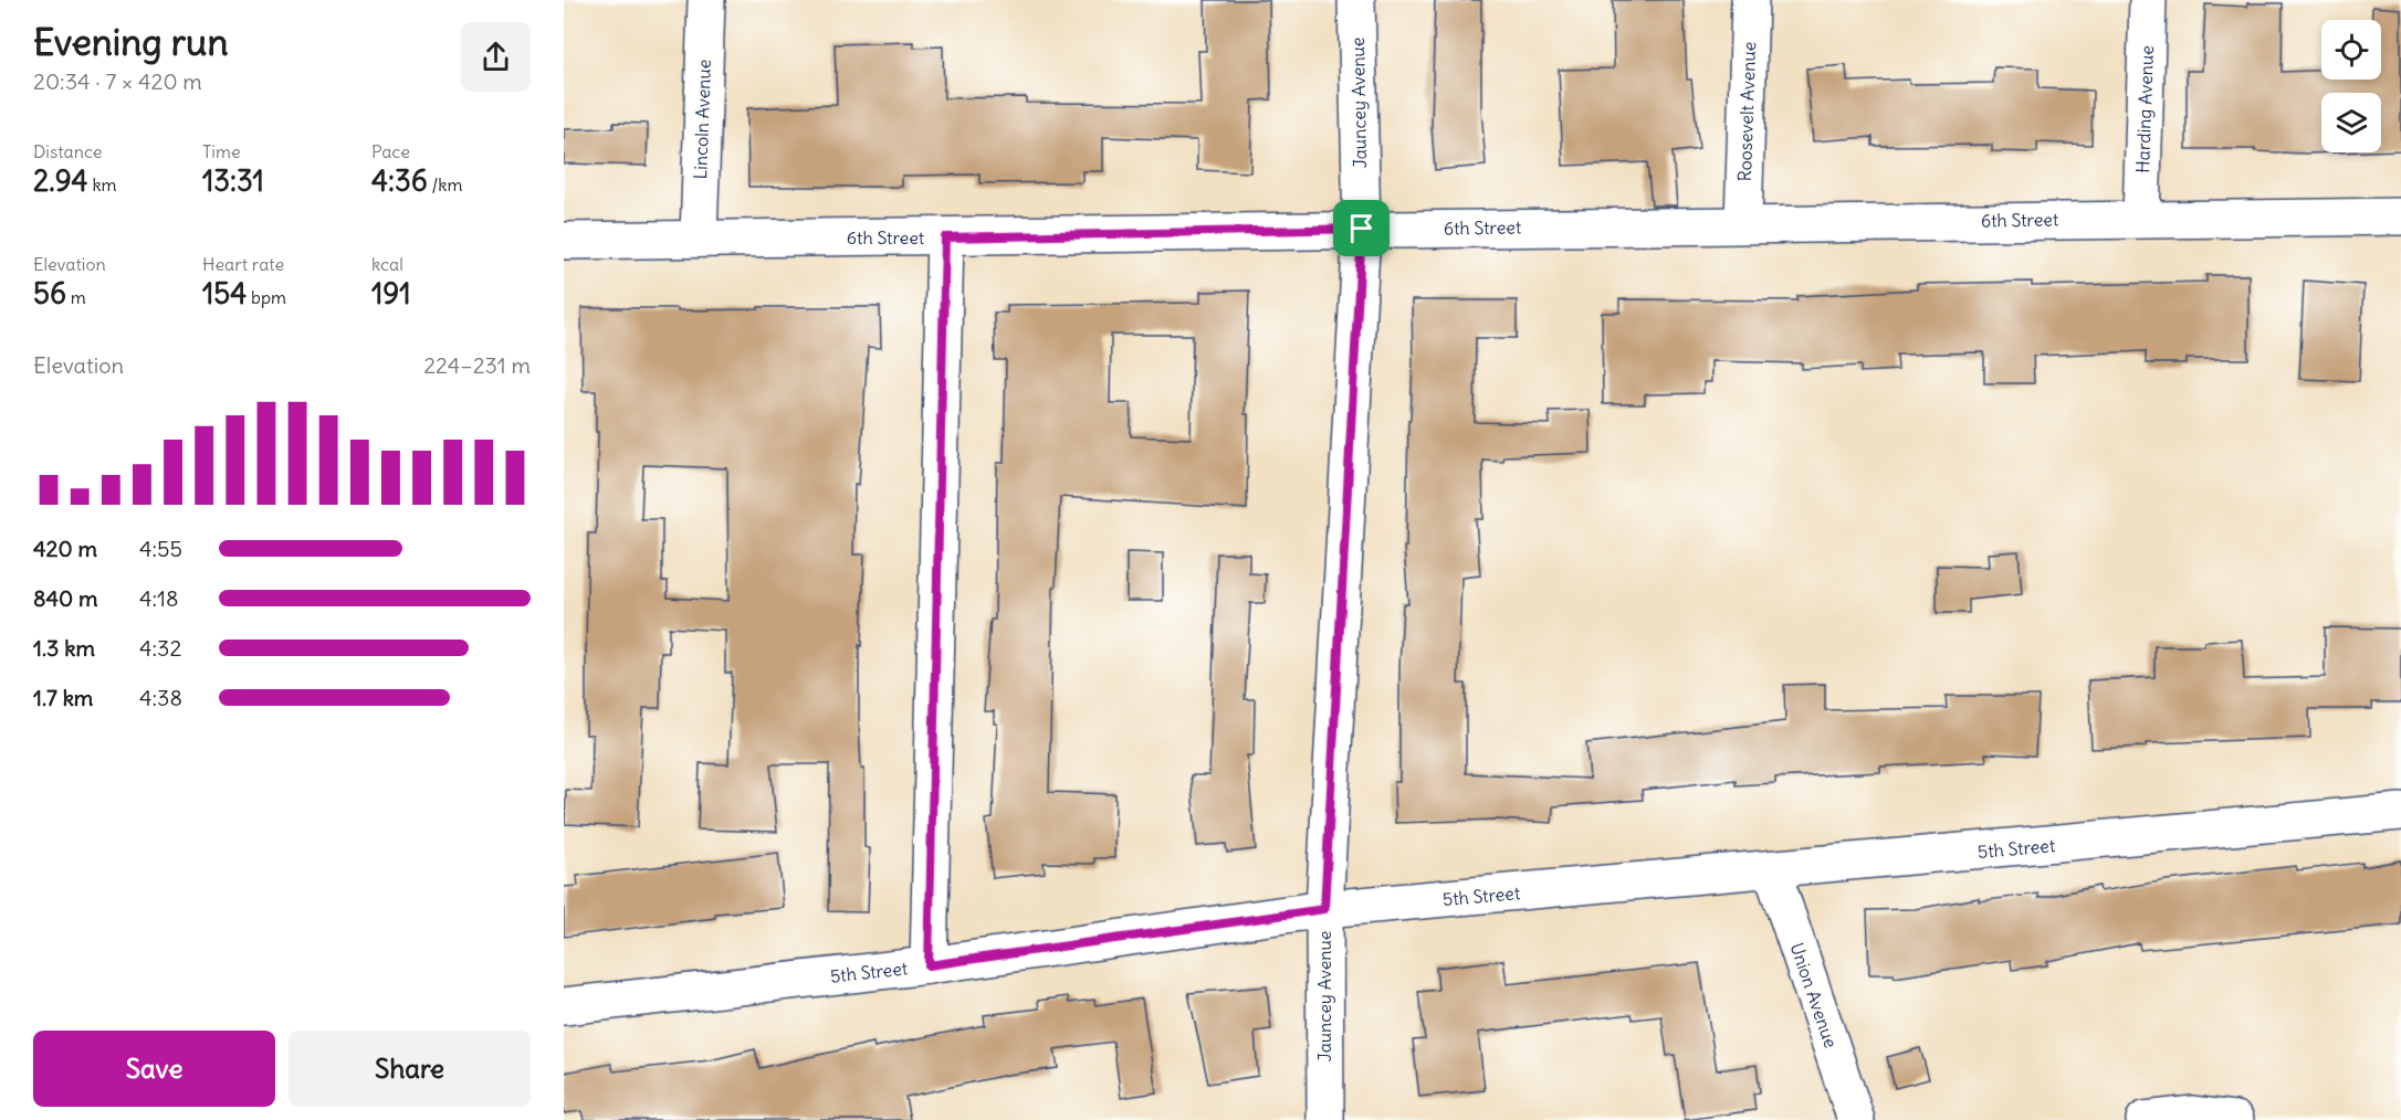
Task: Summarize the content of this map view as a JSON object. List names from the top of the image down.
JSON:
{
  "streets": {
    "street": [
      "Jauncey Avenue",
      "Harding Avenue",
      "Roosevelt Avenue",
      "Lincoln Avenue",
      "6th Street",
      "5th Street",
      "Union Avenue"
    ]
  },
  "crossings": [
    ["Jauncey Avenue", "6th Street"],
    ["Jauncey Avenue", "5th Street"],
    ["Harding Avenue", "6th Street"],
    ["Roosevelt Avenue", "6th Street"],
    ["Lincoln Avenue", "6th Street"],
    ["5th Street", "Union Avenue"]
  ],
  "page": {
    "heading": ["Evening run", "20:34 · 7 × 420 m"],
    "stats": [
      ["Distance", "2.94 km"],
      ["Time", "13:31"],
      ["Pace", "4:36 /km"],
      ["Elevation", "56 m"],
      ["Heart rate", "154 bpm"],
      ["kcal", "191"]
    ],
    "chart": ["Elevation", "224–231 m"],
    "list": [
      {
        "name": "420 m",
        "note": "4:55"
      },
      {
        "name": "840 m",
        "note": "4:18"
      },
      {
        "name": "1.3 km",
        "note": "4:32"
      },
      {
        "name": "1.7 km",
        "note": "4:38"
      }
    ],
    "buttons": ["Save", "Share"]
  }
}
